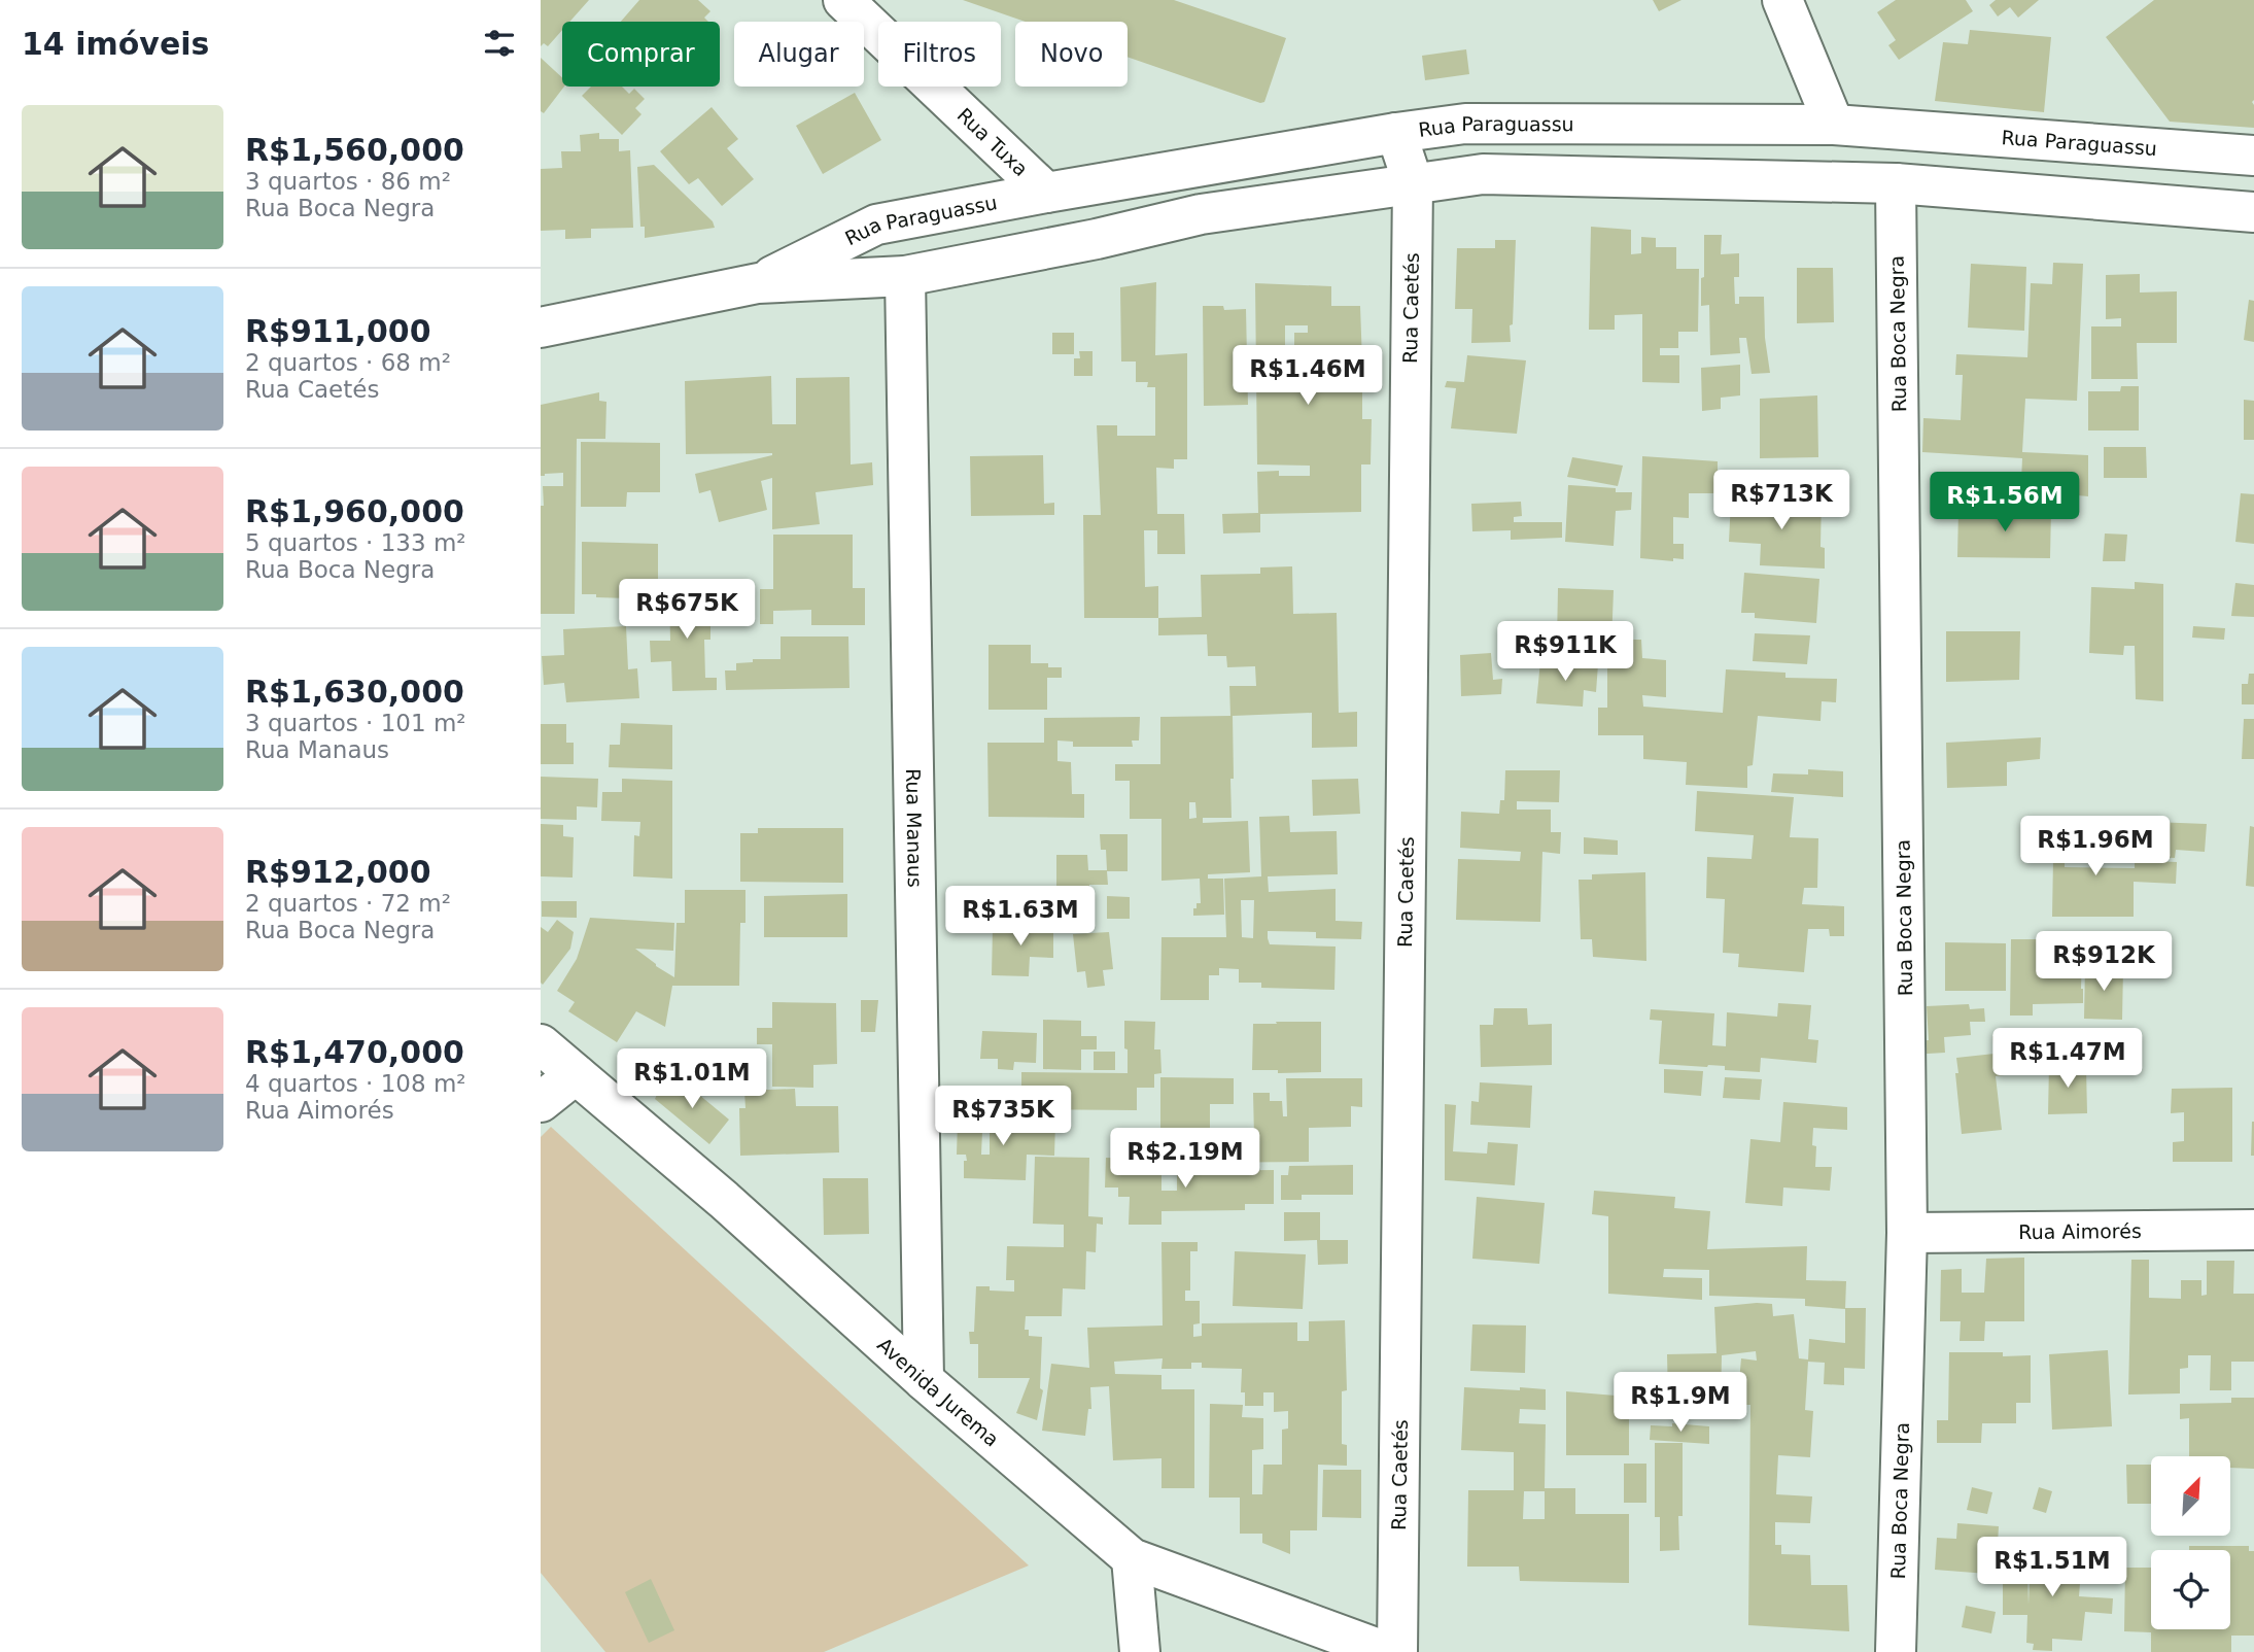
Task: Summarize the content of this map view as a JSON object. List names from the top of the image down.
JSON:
{
  "streets": {
    "street": [
      "Rua Paraguassu",
      "Rua Tuxa",
      "Rua Caetés",
      "Rua Boca Negra",
      "Rua Manaus",
      "Rua Aimorés",
      "Avenida Jurema"
    ]
  },
  "crossings": [
    ["Rua Paraguassu", "Rua Tuxa"],
    ["Rua Paraguassu", "Rua Caetés"],
    ["Rua Paraguassu", "Rua Boca Negra"],
    ["Rua Paraguassu", "Rua Manaus"],
    ["Rua Boca Negra", "Rua Aimorés"],
    ["Rua Manaus", "Avenida Jurema"]
  ],
  "north": "top right",
  "page": {
    "heading": "14 imóveis",
    "chip": [
      "Comprar",
      "Alugar",
      "Filtros",
      "Novo"
    ],
    "list": [
      {
        "name": "R$1,560,000",
        "note": "3 quartos · 86 m² · Rua Boca Negra"
      },
      {
        "name": "R$911,000",
        "note": "2 quartos · 68 m² · Rua Caetés"
      },
      {
        "name": "R$1,960,000",
        "note": "5 quartos · 133 m² · Rua Boca Negra"
      },
      {
        "name": "R$1,630,000",
        "note": "3 quartos · 101 m² · Rua Manaus"
      },
      {
        "name": "R$912,000",
        "note": "2 quartos · 72 m² · Rua Boca Negra"
      },
      {
        "name": "R$1,470,000",
        "note": "4 quartos · 108 m² · Rua Aimorés"
      }
    ],
    "price": [
      "R$1.46M",
      "R$713K",
      "R$1.56M",
      "R$675K",
      "R$911K",
      "R$1.96M",
      "R$1.63M",
      "R$912K",
      "R$1.47M",
      "R$1.01M",
      "R$735K",
      "R$2.19M",
      "R$1.9M",
      "R$1.51M"
    ]
  }
}
